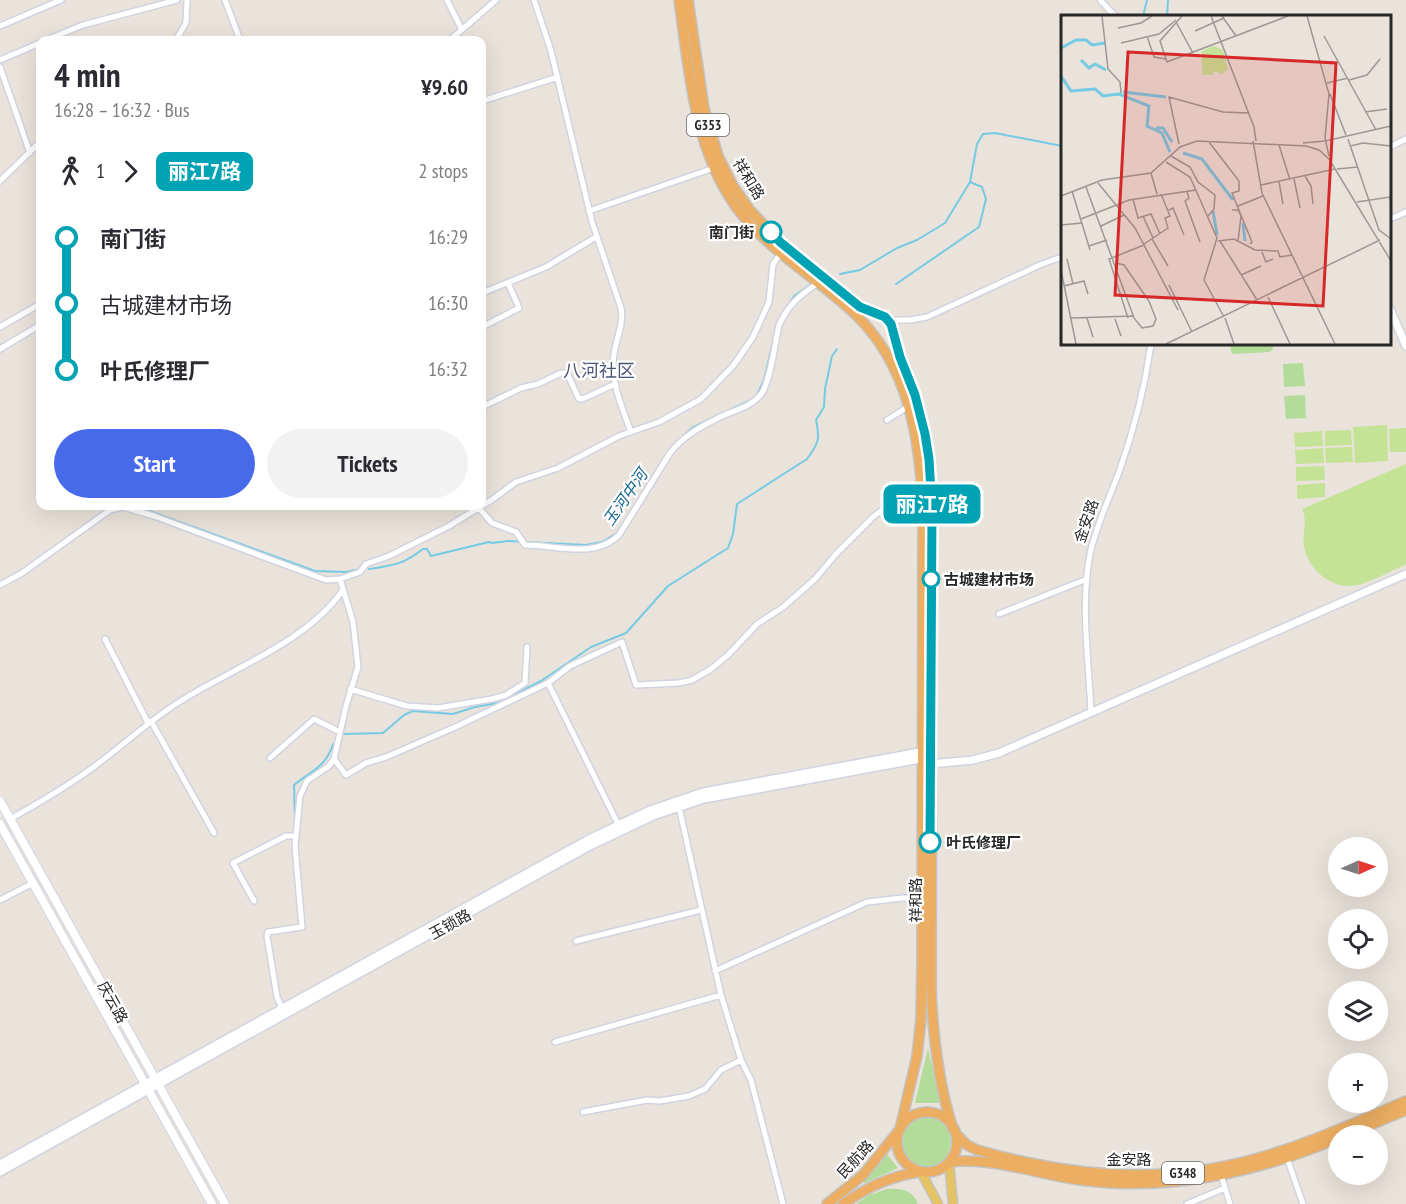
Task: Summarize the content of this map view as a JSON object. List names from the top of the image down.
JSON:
{
  "streets": {
    "highway": [
      "G353",
      "祥和路",
      "金安路",
      "民航路",
      "G348"
    ],
    "main road": ["庆云路"],
    "street": ["玉锁路"]
  },
  "crossings": [
    ["祥和路", "金安路"],
    ["祥和路", "玉锁路"],
    ["祥和路", "民航路"],
    ["祥和路", "G348"],
    ["金安路", "民航路"],
    ["金安路", "G348"],
    ["玉锁路", "庆云路"],
    ["民航路", "G348"]
  ],
  "districts": ["八河社区"],
  "water": ["玉河中河"],
  "places": ["南门街", "古城建材市场", "叶氏修理厂"],
  "lines": ["bus line 丽江7路"],
  "north": "right",
  "page": {
    "on_map": "丽江7路",
    "heading": ["4 min", "16:28 – 16:32 · Bus", "¥9.60"],
    "legs": ["1", "丽江7路", "2 stops"],
    "list": [
      {
        "name": "南门街",
        "value": "16:29"
      },
      {
        "name": "古城建材市场",
        "value": "16:30"
      },
      {
        "name": "叶氏修理厂",
        "value": "16:32"
      }
    ],
    "buttons": ["Start", "Tickets"],
    "map_buttons": ["+", "−"]
  }
}
